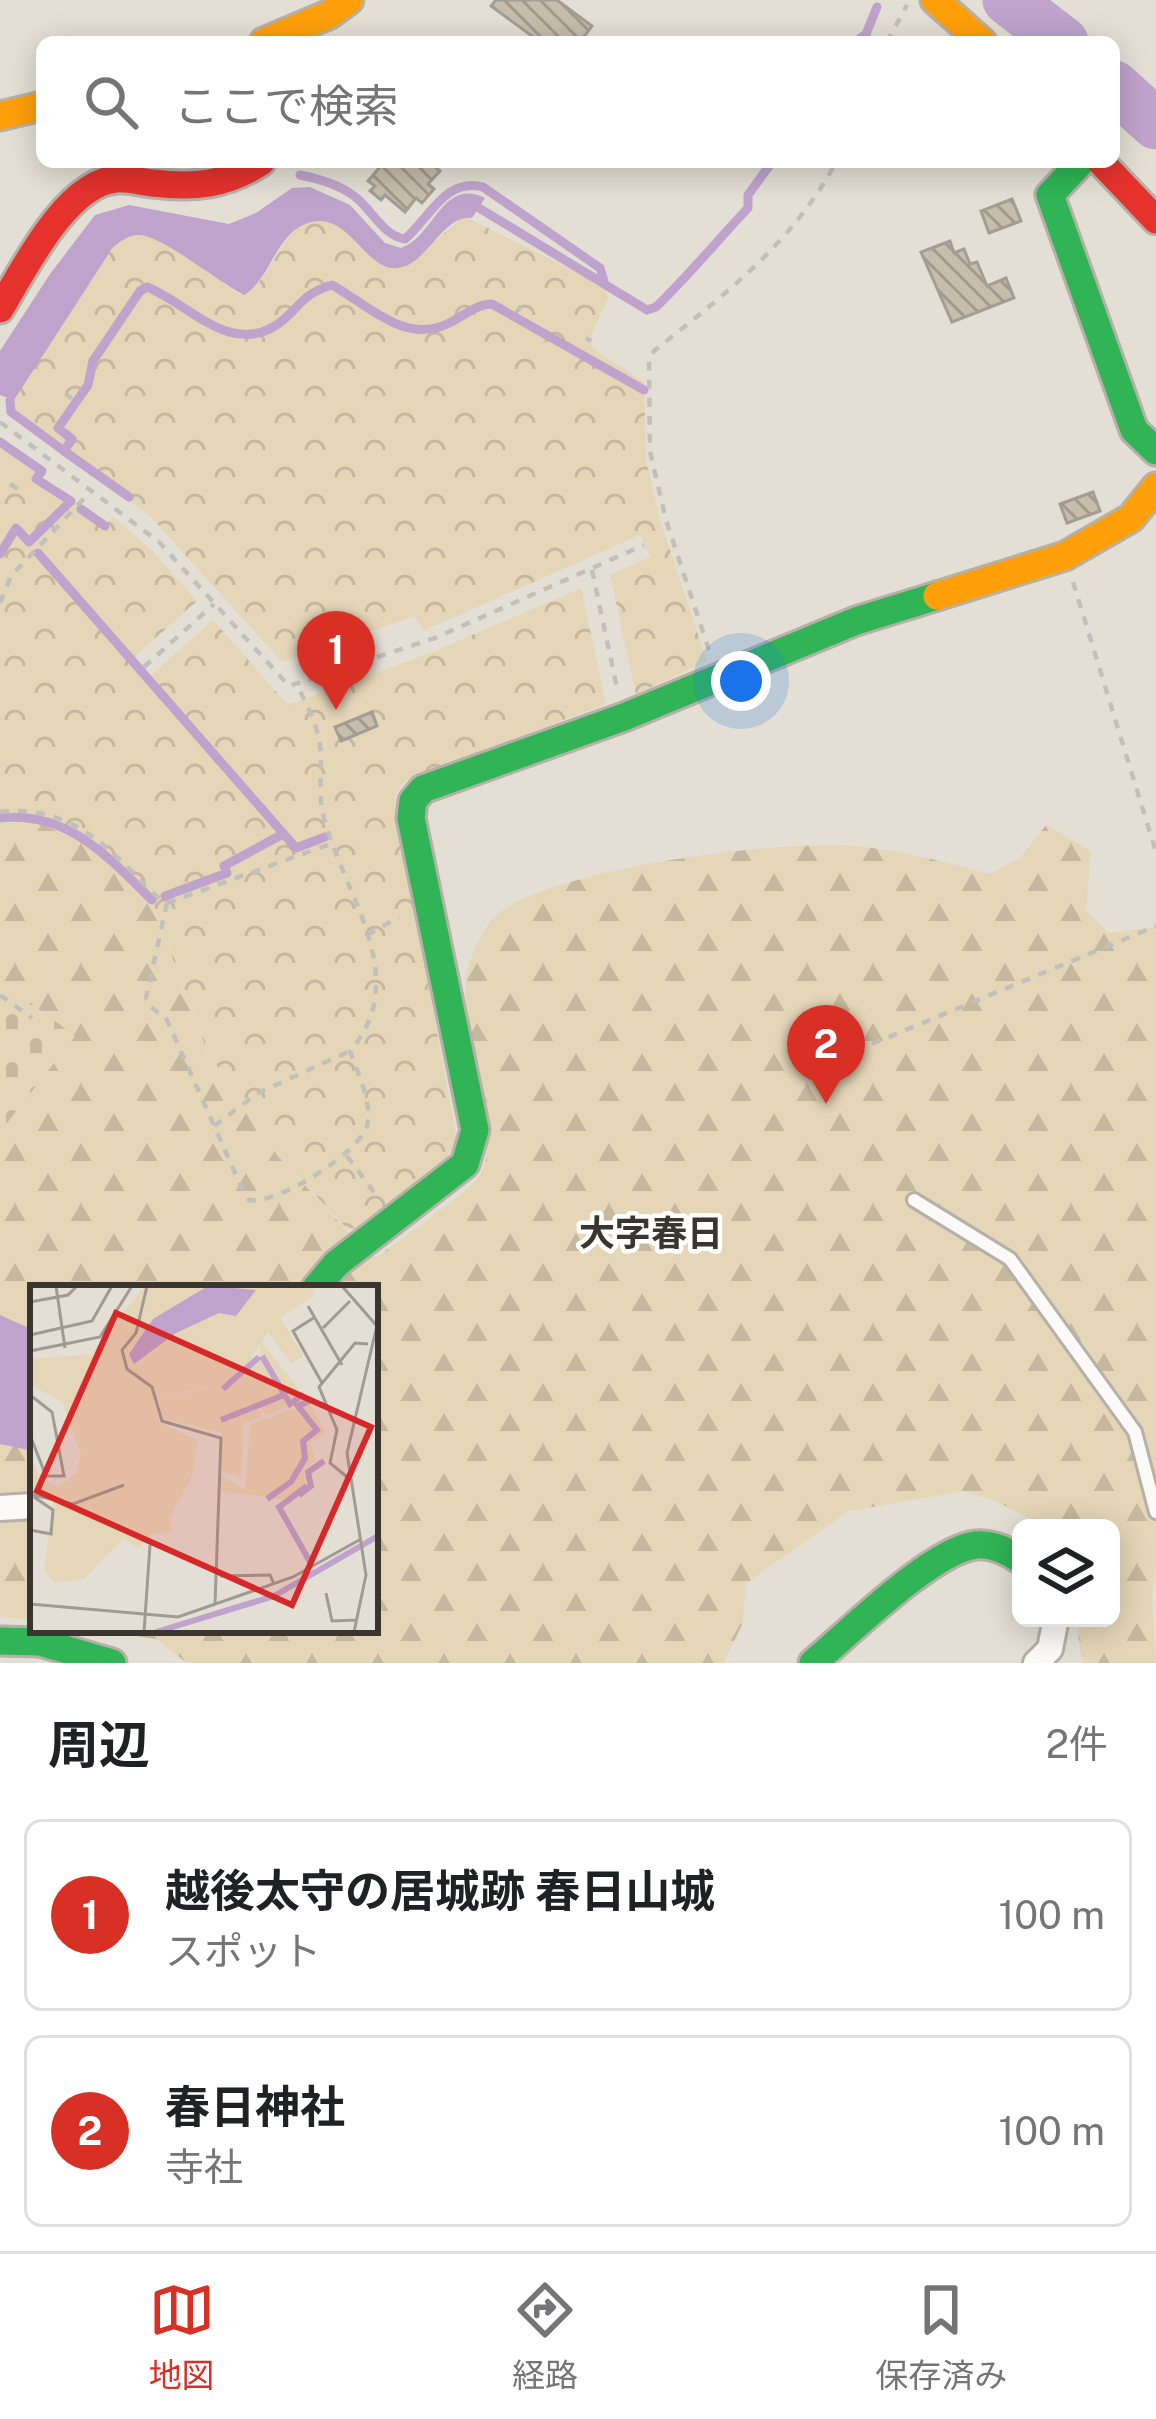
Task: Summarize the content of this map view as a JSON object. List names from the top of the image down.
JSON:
{
  "districts": ["大字春日"],
  "page": {
    "search": "ここで検索",
    "pins": ["1", "2"],
    "heading": ["周辺", "2件"],
    "list": [
      {
        "mark": "1",
        "name": "越後太守の居城跡 春日山城",
        "note": "スポット",
        "value": "100 m"
      },
      {
        "mark": "2",
        "name": "春日神社",
        "note": "寺社",
        "value": "100 m"
      }
    ],
    "nav": ["地図", "経路", "保存済み"]
  }
}
